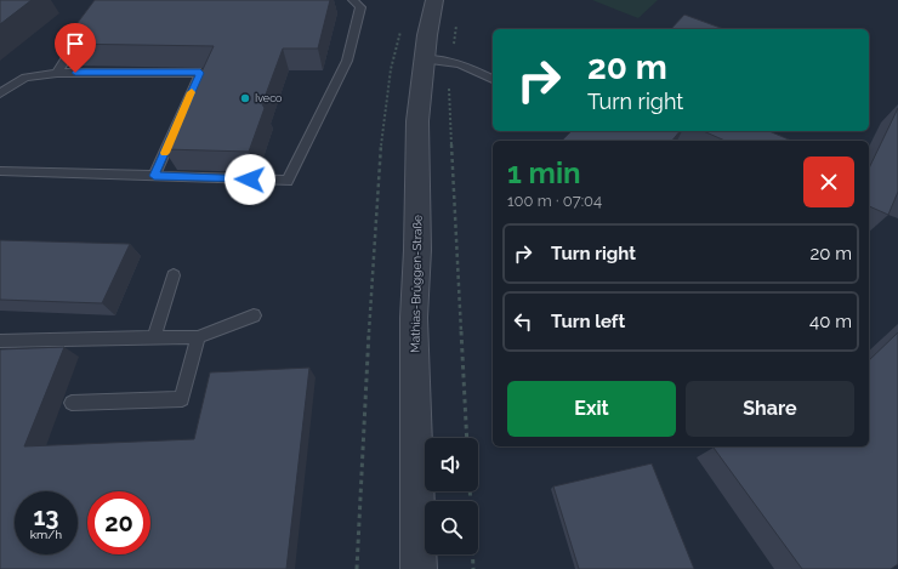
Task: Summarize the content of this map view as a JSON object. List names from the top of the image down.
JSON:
{
  "streets": {
    "street": ["Mathias-Brüggen-Straße"]
  },
  "places": ["Iveco"],
  "page": {
    "turn": ["20 m", "Turn right"],
    "heading": ["1 min", "100 m · 07:04"],
    "list": [
      {
        "name": "Turn right",
        "value": "20 m"
      },
      {
        "name": "Turn left",
        "value": "40 m"
      }
    ],
    "buttons": ["Exit", "Share"],
    "speed": "13 km/h",
    "limit": "20"
  }
}
